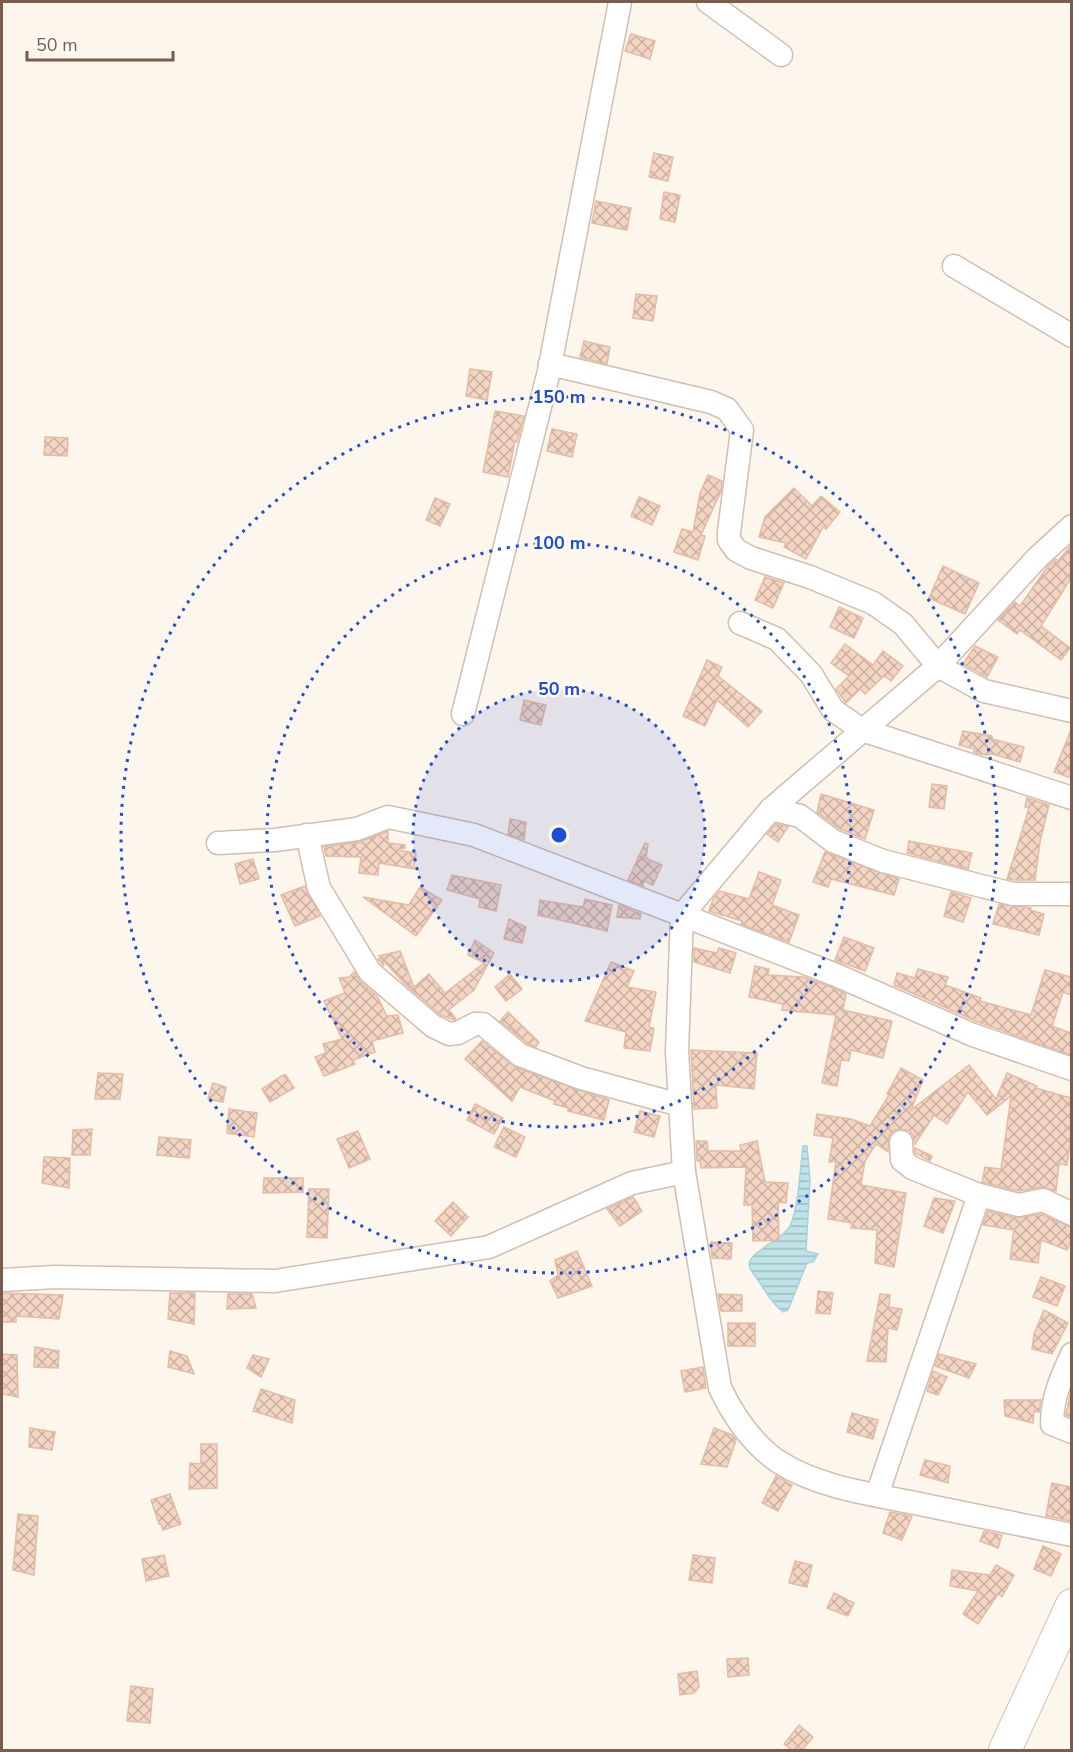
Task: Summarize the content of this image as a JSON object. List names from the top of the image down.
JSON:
{
  "scale_bar": "50 m",
  "rings": ["150 m", "100 m", "50 m"]
}
